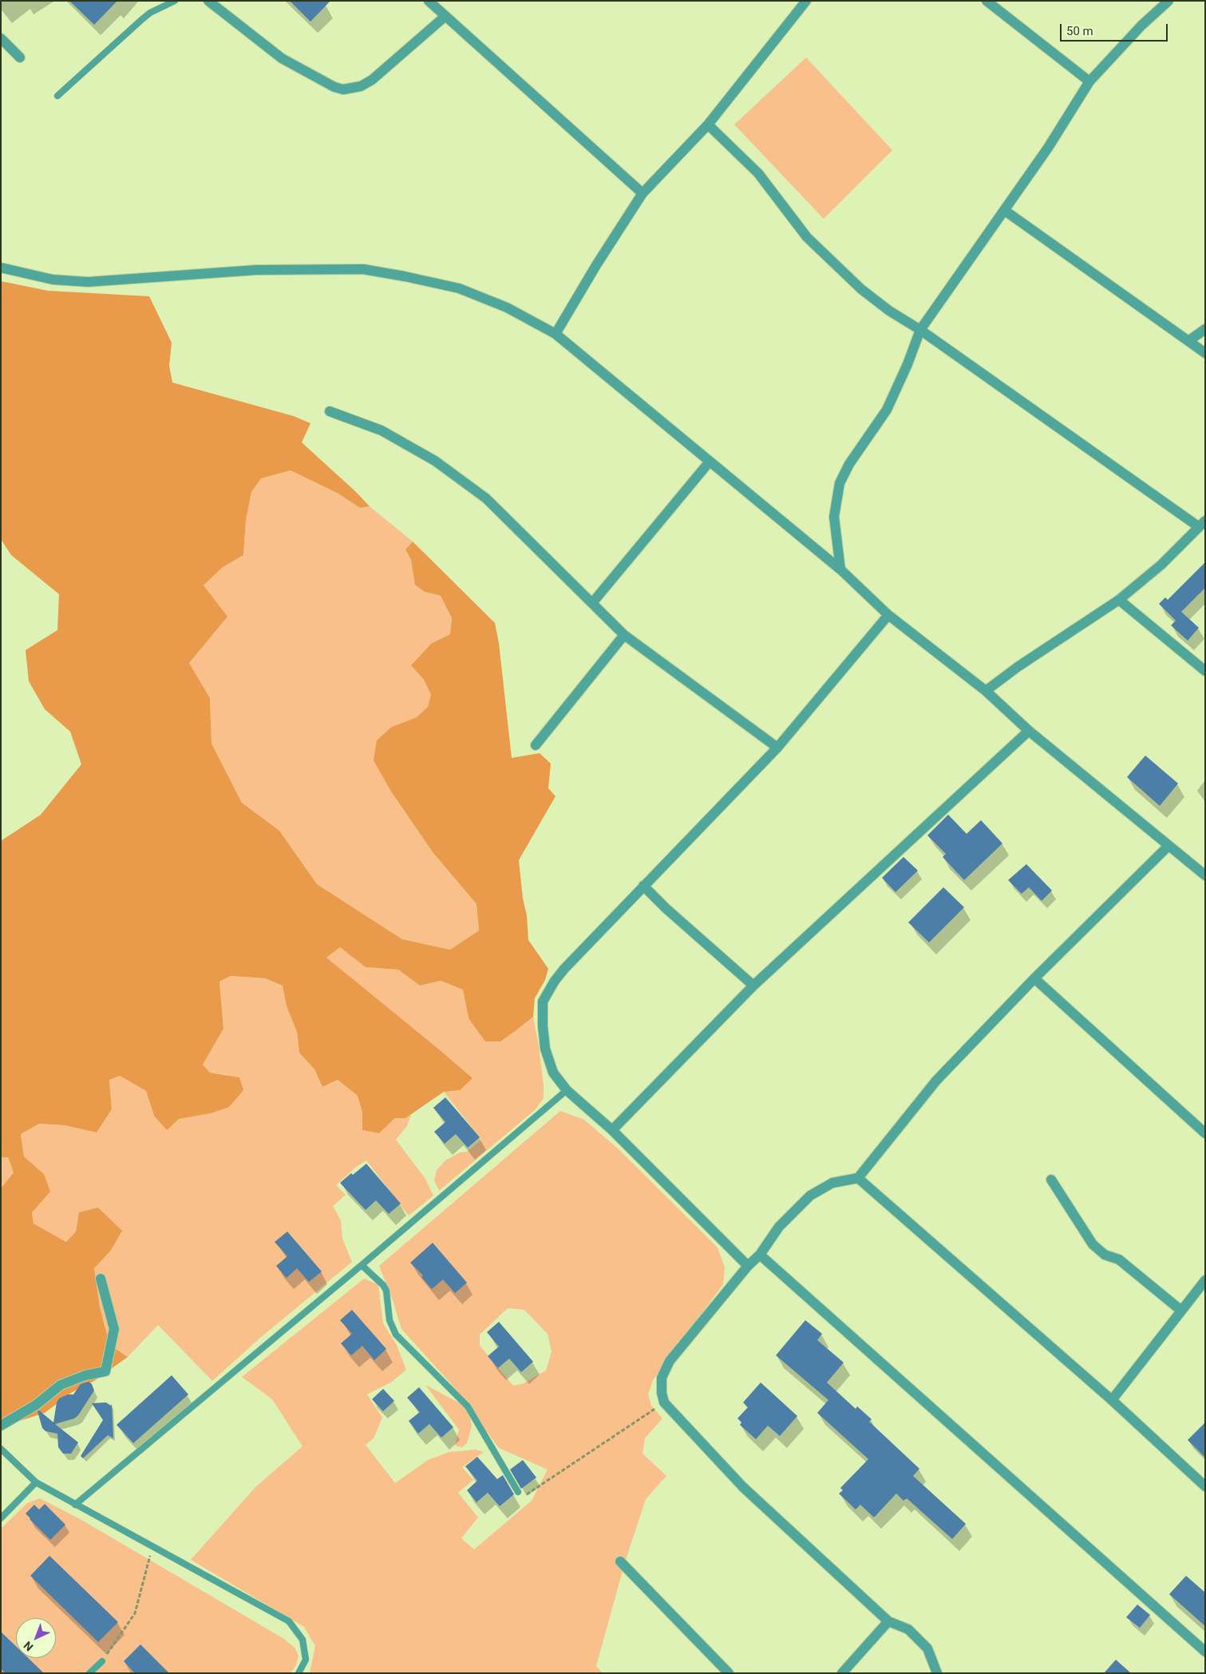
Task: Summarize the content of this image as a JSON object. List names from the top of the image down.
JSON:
{
  "scale_bar": "50 m",
  "north": "bottom left"
}
